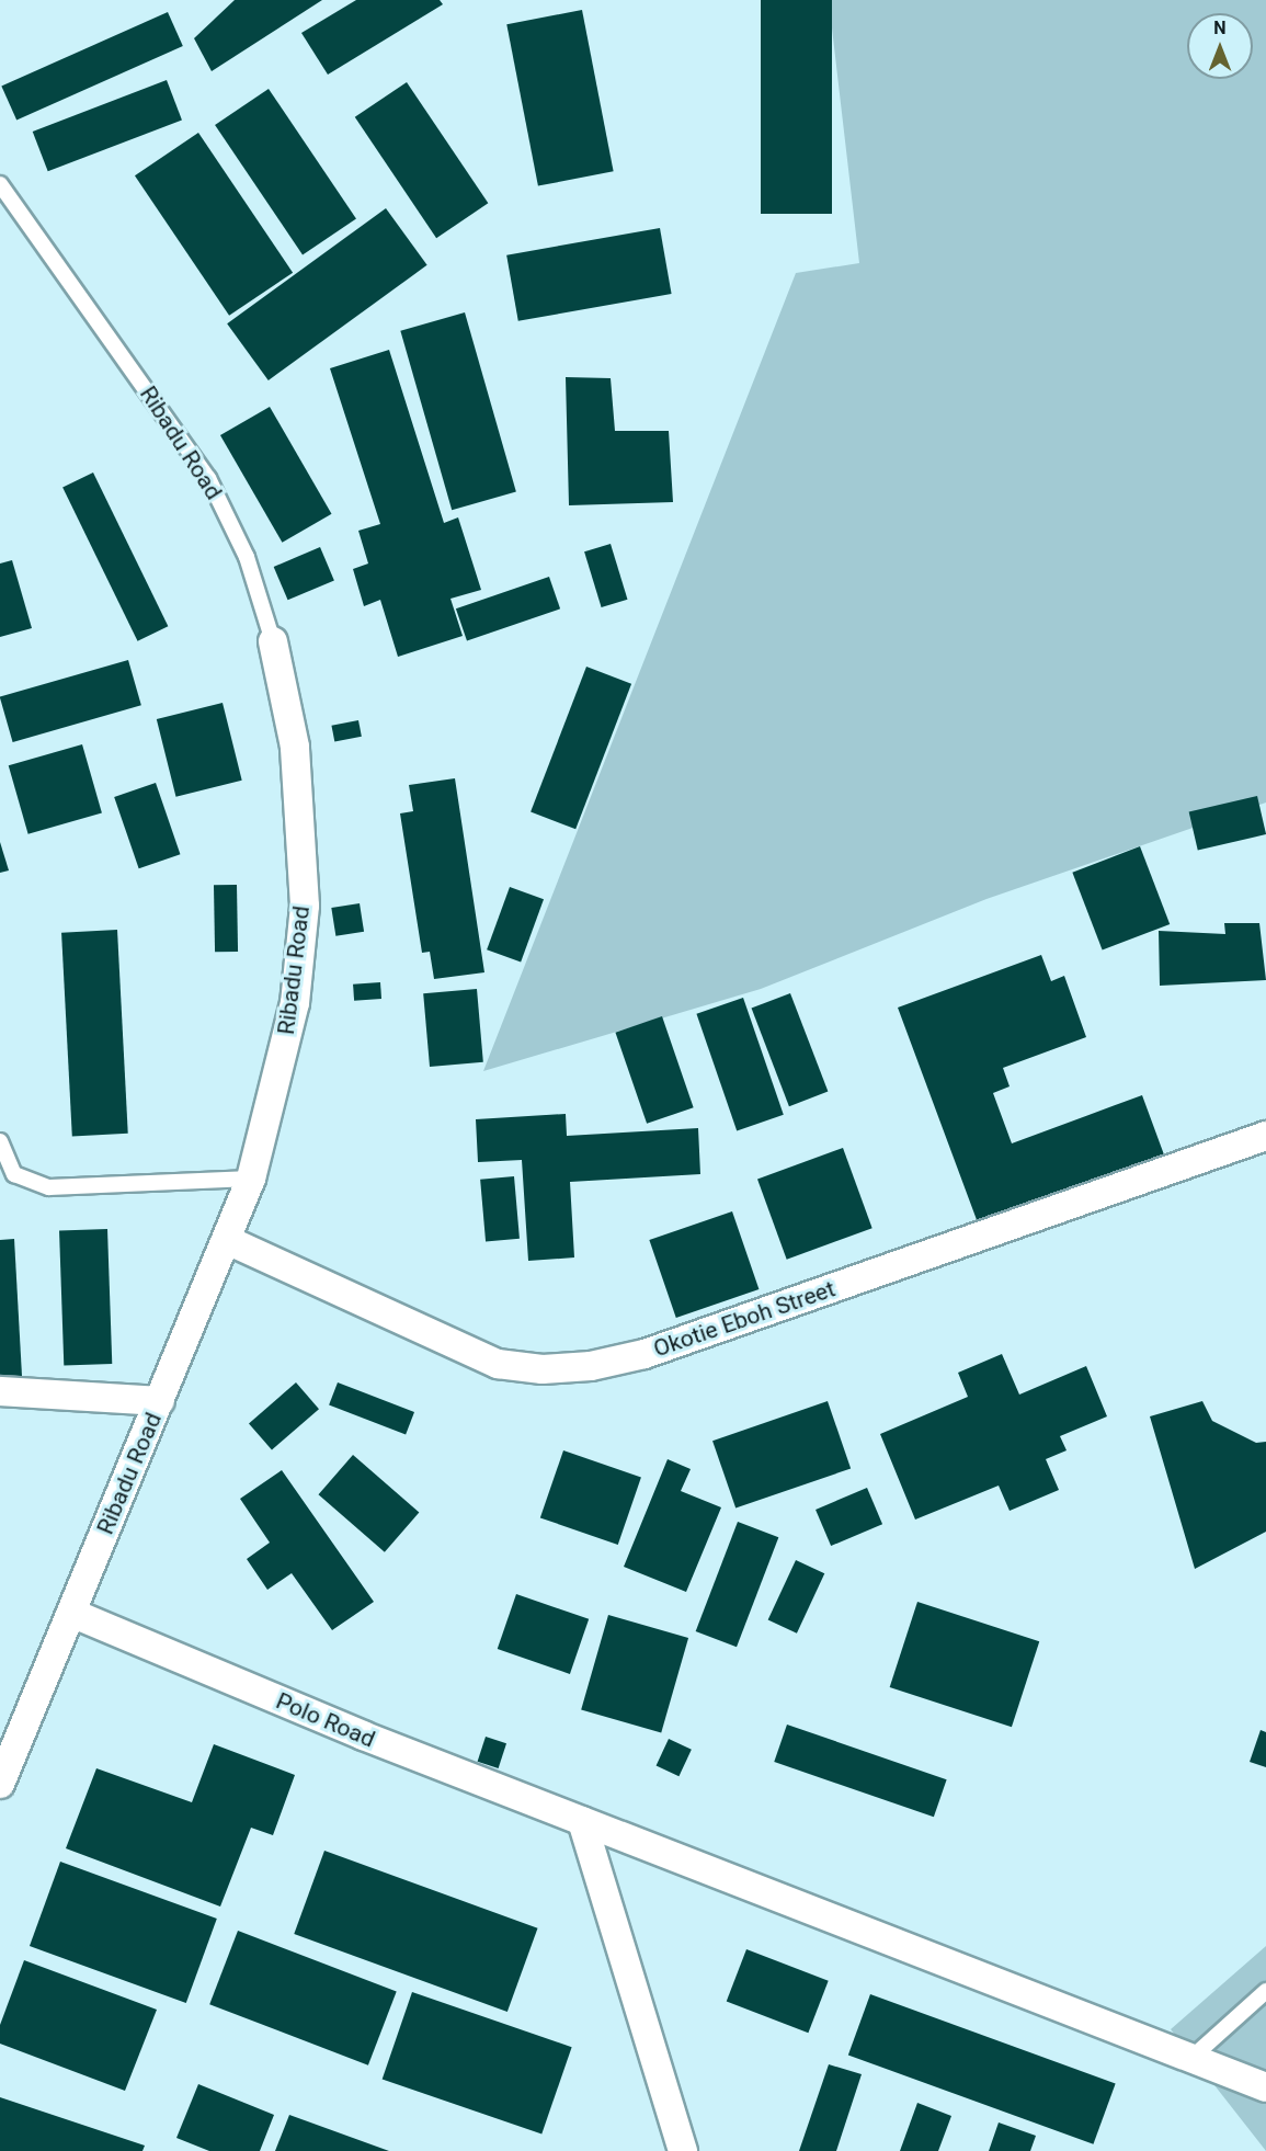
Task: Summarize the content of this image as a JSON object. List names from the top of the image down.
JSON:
{
  "streets": {
    "street": ["Ribadu Road", "Okotie Eboh Street", "Polo Road"]
  },
  "crossings": [
    ["Ribadu Road", "Okotie Eboh Street"],
    ["Ribadu Road", "Polo Road"]
  ],
  "north": "top"
}
